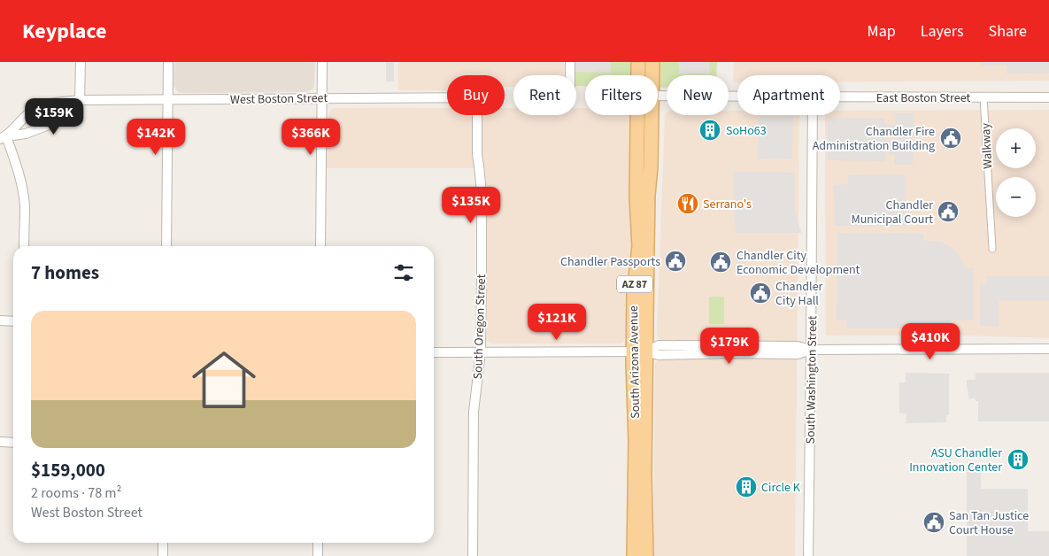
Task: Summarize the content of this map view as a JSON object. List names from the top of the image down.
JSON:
{
  "streets": {
    "main road": ["AZ 87", "South Arizona Avenue"],
    "street": [
      "East Boston Street",
      "West Boston Street",
      "Walkway",
      "South Oregon Street",
      "South Washington Street"
    ]
  },
  "crossings": [
    ["East Boston Street", "Walkway"]
  ],
  "places": {
    "building": ["SoHo63", "ASU Chandler Innovation Center", "Circle K"],
    "public building": [
      "Chandler Fire Administration Building",
      "Chandler Municipal Court",
      "Chandler Passports",
      "Chandler City Economic Development",
      "Chandler City Hall",
      "San Tan Justice Court House"
    ],
    "restaurant": ["Serrano's"]
  },
  "page": {
    "header": "Keyplace",
    "nav": ["Map", "Layers", "Share"],
    "chip": [
      "Buy",
      "Rent",
      "Filters",
      "New",
      "Apartment"
    ],
    "price": [
      "$159K",
      "$142K",
      "$366K",
      "$135K",
      "$121K",
      "$410K",
      "$179K"
    ],
    "map_buttons": ["+", "−"],
    "heading": "7 homes",
    "list": [
      {
        "name": "$159,000",
        "note": "2 rooms · 78 m² · West Boston Street"
      }
    ]
  }
}
